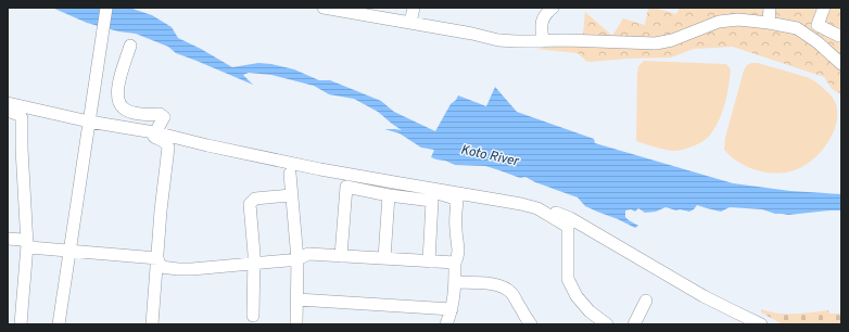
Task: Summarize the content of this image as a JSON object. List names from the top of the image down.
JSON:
{
  "water": ["Koto River"]
}
